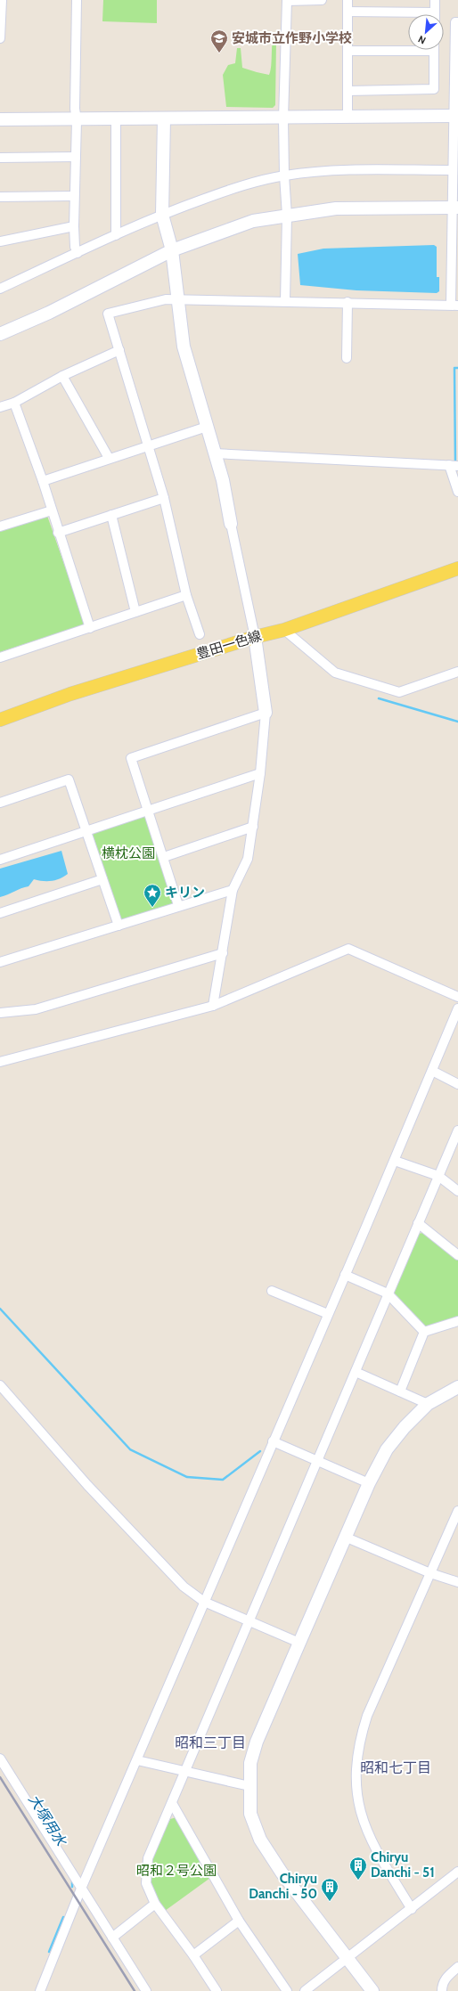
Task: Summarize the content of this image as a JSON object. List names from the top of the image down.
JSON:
{
  "streets": {
    "main road": ["豊田一色線"]
  },
  "districts": ["昭和三丁目", "昭和七丁目"],
  "water": ["大塚用水"],
  "parks": ["横枕公園", "昭和２号公園"],
  "places": {
    "school or university": ["安城市立作野小学校"],
    "place": ["キリン"],
    "building": ["Chiryu Danchi - 51", "Chiryu Danchi - 50"]
  },
  "north": "bottom left"
}
